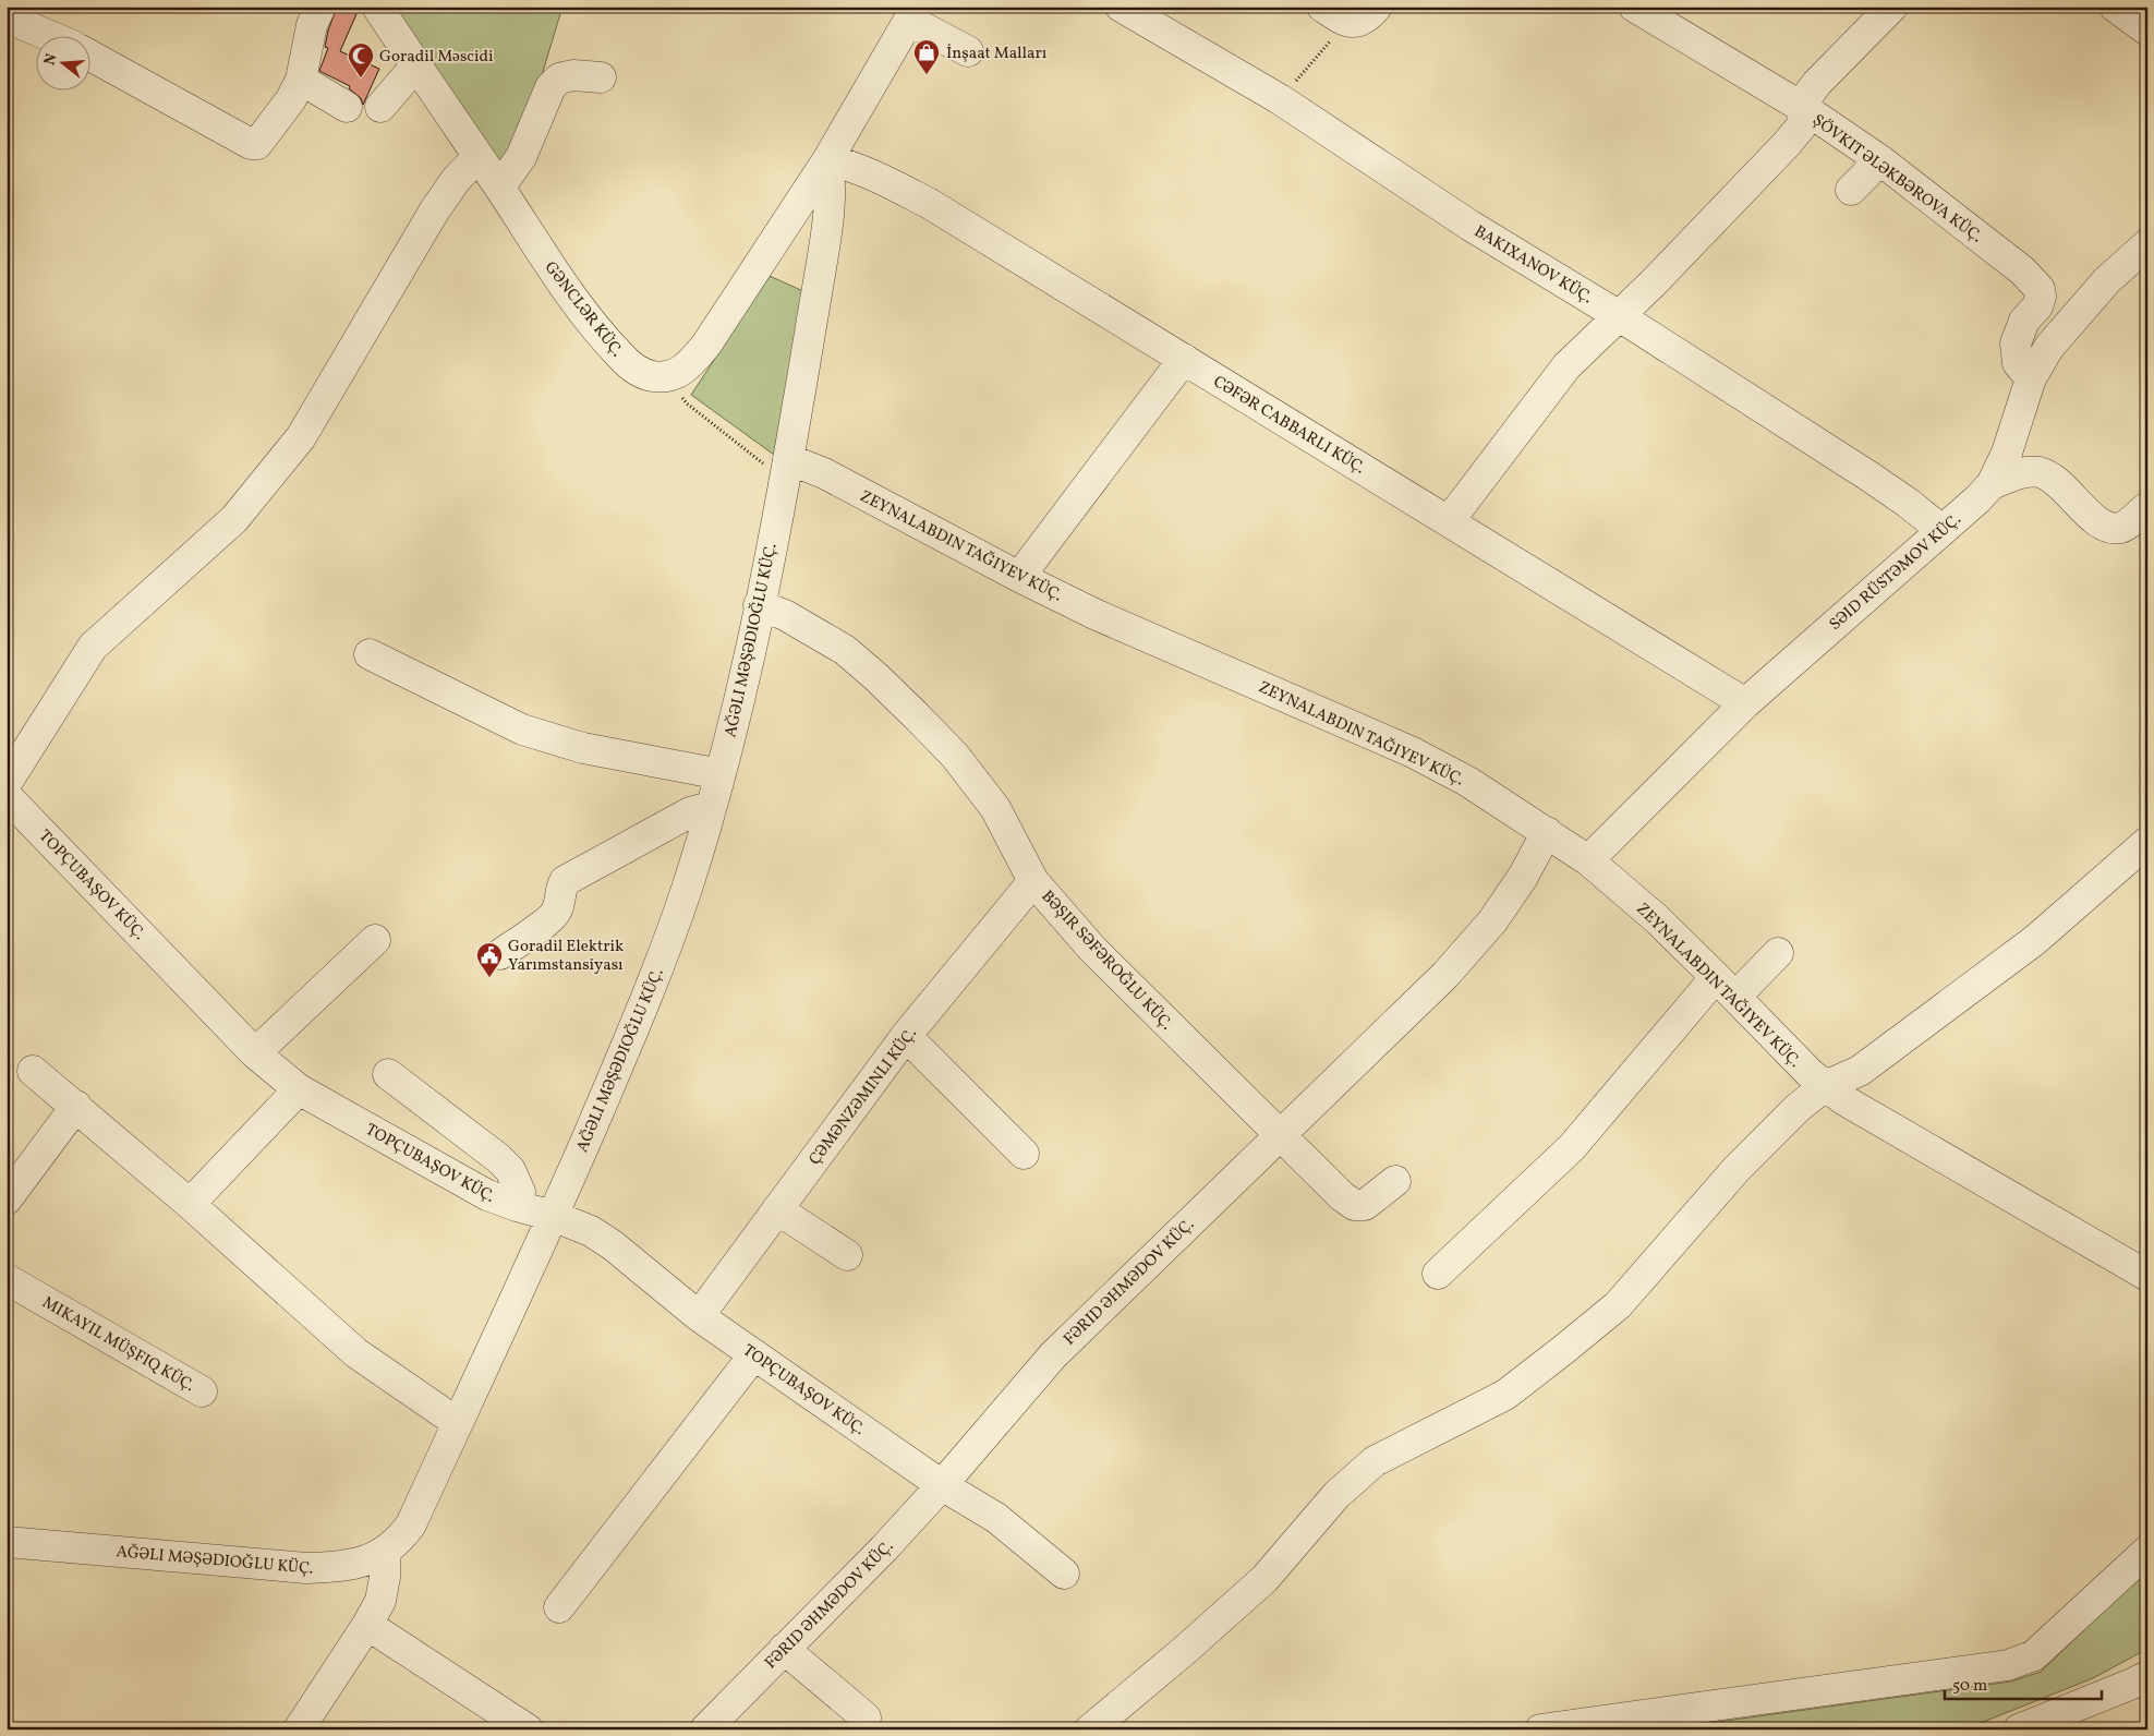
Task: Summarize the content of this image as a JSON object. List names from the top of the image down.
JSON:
{
  "streets": {
    "street": [
      "GƏNCLƏR KÜÇ.",
      "SƏID RÜSTƏMOV KÜÇ.",
      "AĞƏLI MƏŞƏDIOĞLU KÜÇ.",
      "TOPÇUBAŞOV KÜÇ.",
      "BƏŞIR SƏFƏROĞLU KÜÇ.",
      "ÇƏMƏNZƏMINLI KÜÇ.",
      "FƏRID ƏHMƏDOV KÜÇ."
    ]
  },
  "crossings": [
    ["AĞƏLI MƏŞƏDIOĞLU KÜÇ.", "TOPÇUBAŞOV KÜÇ."],
    ["AĞƏLI MƏŞƏDIOĞLU KÜÇ.", "BƏŞIR SƏFƏROĞLU KÜÇ."],
    ["TOPÇUBAŞOV KÜÇ.", "ÇƏMƏNZƏMINLI KÜÇ."],
    ["TOPÇUBAŞOV KÜÇ.", "FƏRID ƏHMƏDOV KÜÇ."],
    ["BƏŞIR SƏFƏROĞLU KÜÇ.", "ÇƏMƏNZƏMINLI KÜÇ."],
    ["BƏŞIR SƏFƏROĞLU KÜÇ.", "FƏRID ƏHMƏDOV KÜÇ."]
  ],
  "places": {
    "shop": ["İnşaat Malları"],
    "mosque": ["Goradil Məscidi"],
    "public building": ["Goradil Elektrik Yarımstansiyası"]
  },
  "scale_bar": "50 m",
  "north": "left"
}
